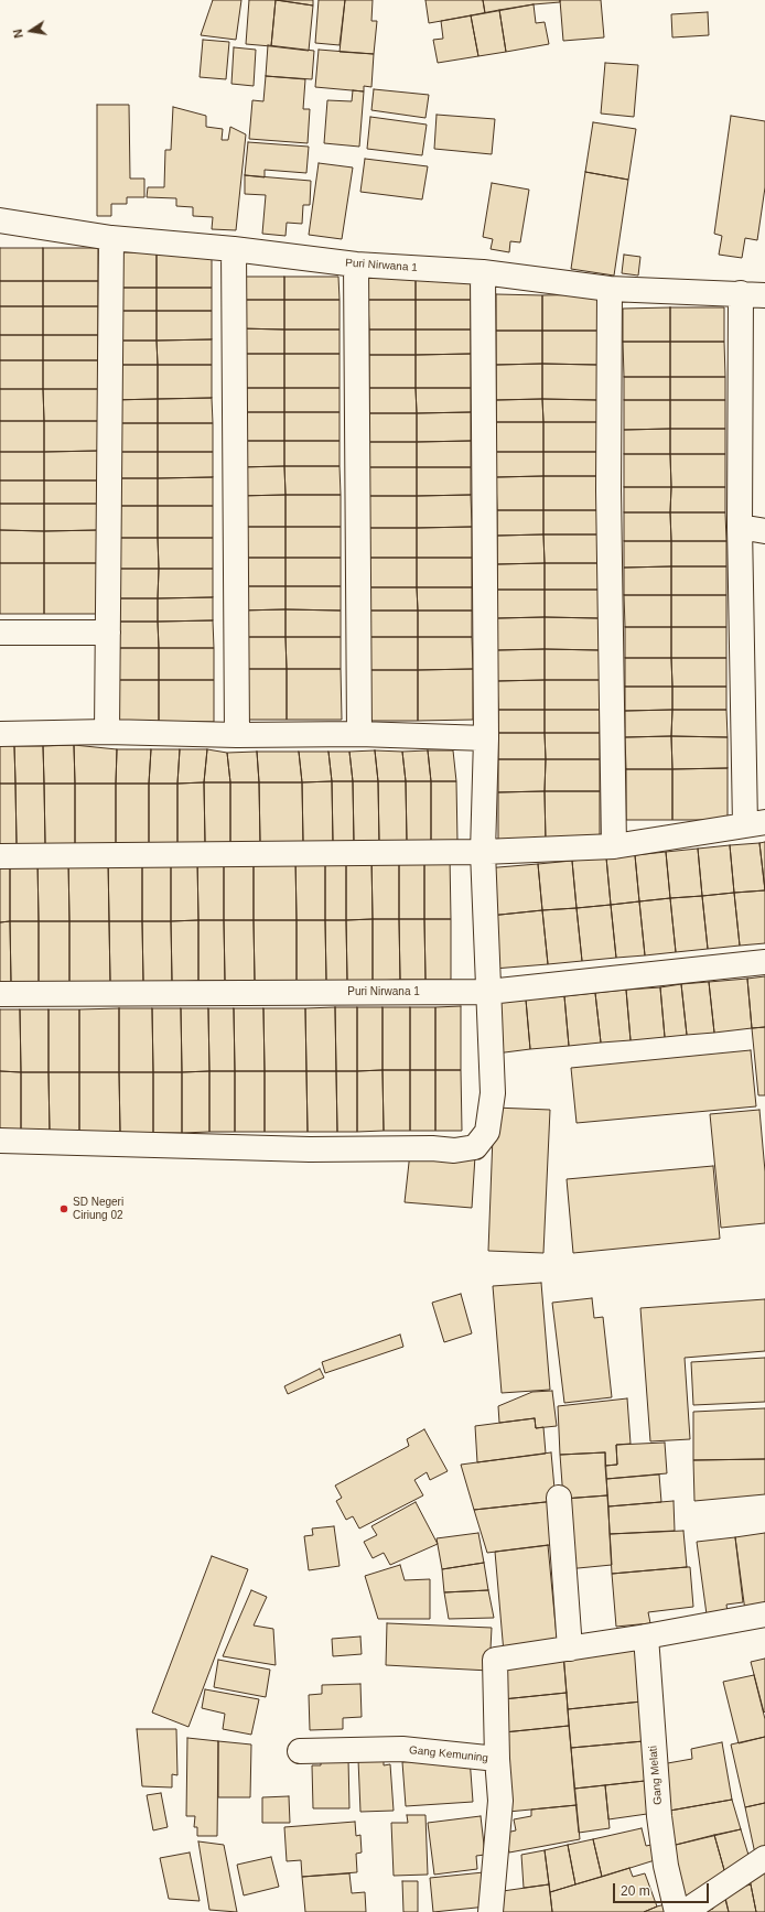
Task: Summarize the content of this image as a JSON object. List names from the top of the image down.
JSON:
{
  "streets": {
    "street": ["Puri Nirwana 1", "Gang Kemuning", "Gang Melati"]
  },
  "places": ["SD Negeri Ciriung 02"],
  "scale_bar": "20 m",
  "north": "left"
}
